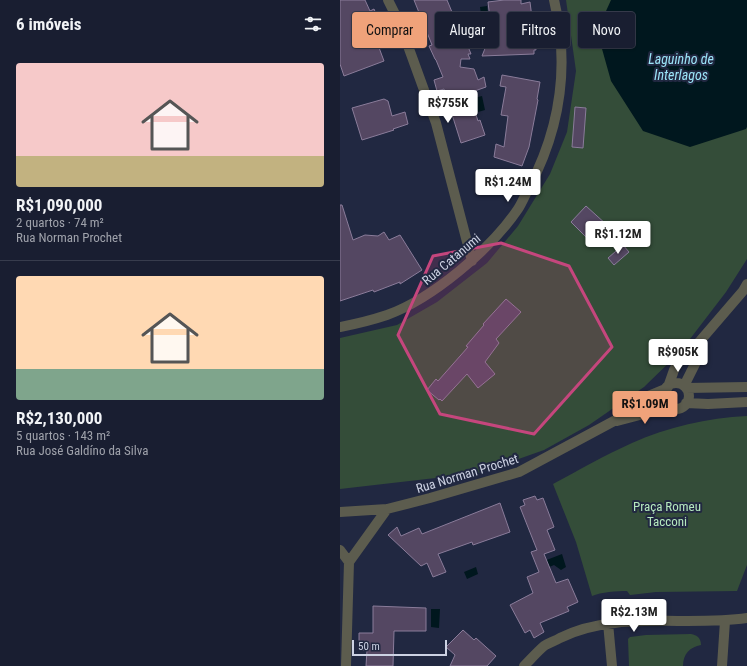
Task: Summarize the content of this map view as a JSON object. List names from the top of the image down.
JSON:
{
  "streets": {
    "street": ["Rua Catanumi", "Rua Norman Prochet"]
  },
  "water": ["Laguinho de Interlagos"],
  "parks": ["Praça Romeu Tacconi"],
  "scale_bar": "50 m",
  "page": {
    "heading": "6 imóveis",
    "chip": [
      "Comprar",
      "Alugar",
      "Filtros",
      "Novo"
    ],
    "list": [
      {
        "name": "R$1,090,000",
        "note": "2 quartos · 74 m² · Rua Norman Prochet"
      },
      {
        "name": "R$2,130,000",
        "note": "5 quartos · 143 m² · Rua José Galdíno da Silva"
      }
    ],
    "price": [
      "R$755K",
      "R$1.24M",
      "R$1.12M",
      "R$905K",
      "R$1.09M",
      "R$2.13M"
    ],
    "scale": "50 m"
  }
}
